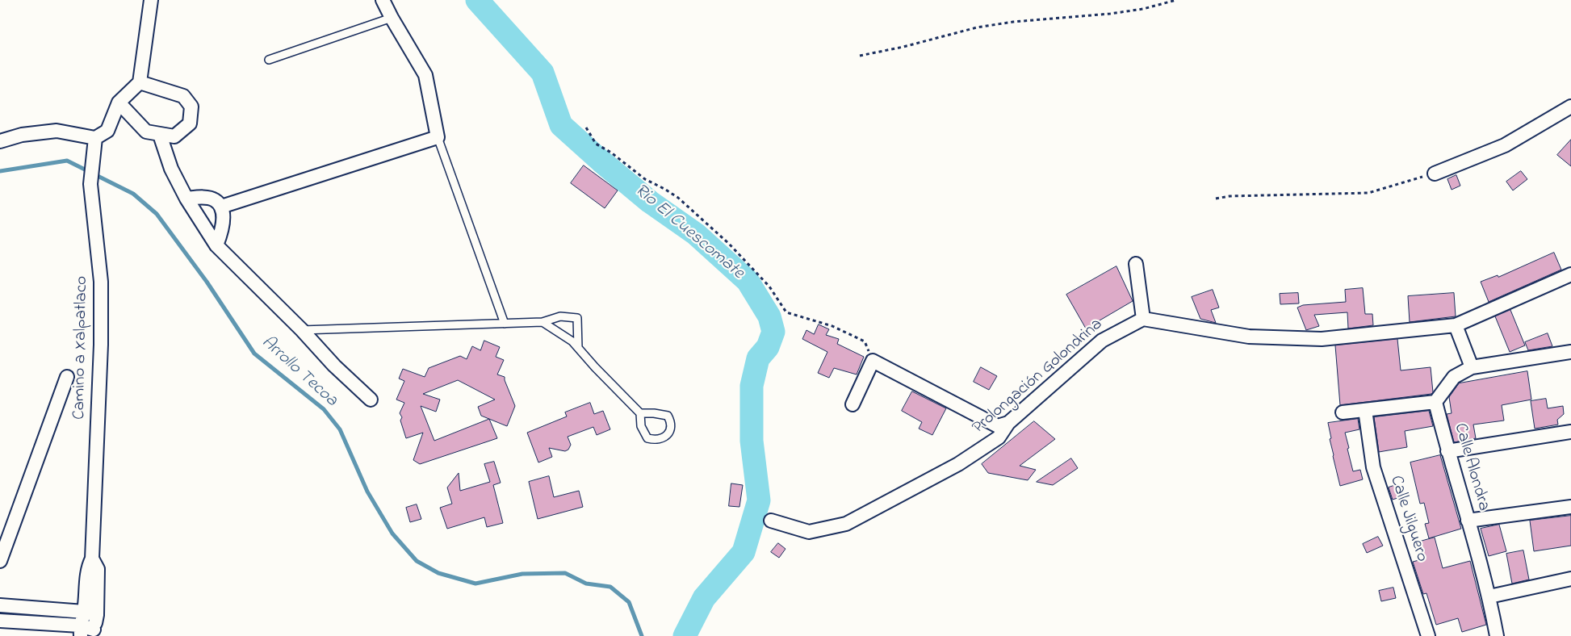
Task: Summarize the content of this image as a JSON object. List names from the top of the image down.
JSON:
{
  "streets": {
    "street": [
      "Camino a Xalpatlaco",
      "Prolongación Golondrina",
      "Calle Alondra",
      "Calle Jilguero"
    ]
  },
  "water": ["Rio El Cuescomate", "Arrollo Tecoa"]
}
